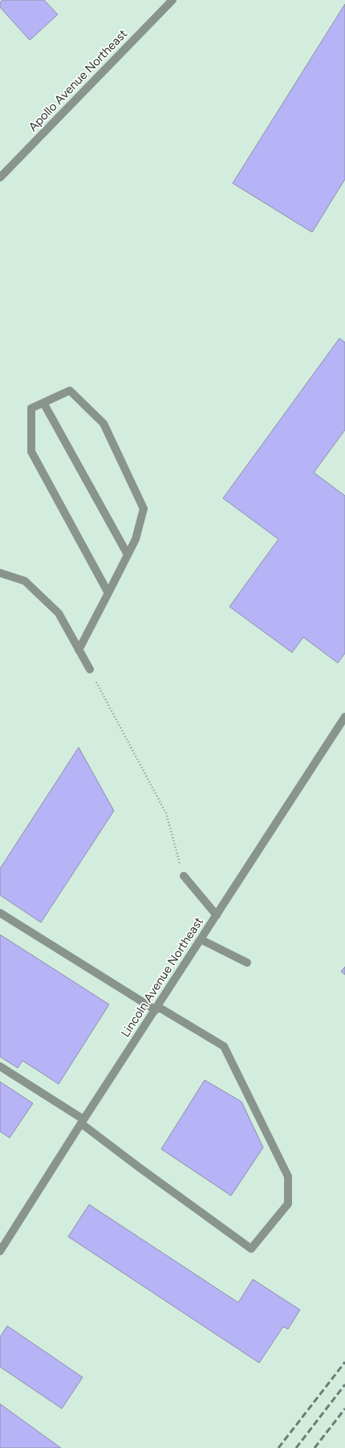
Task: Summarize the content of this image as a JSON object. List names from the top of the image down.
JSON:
{
  "streets": {
    "street": ["Apollo Avenue Northeast", "Lincoln Avenue Northeast"]
  }
}
